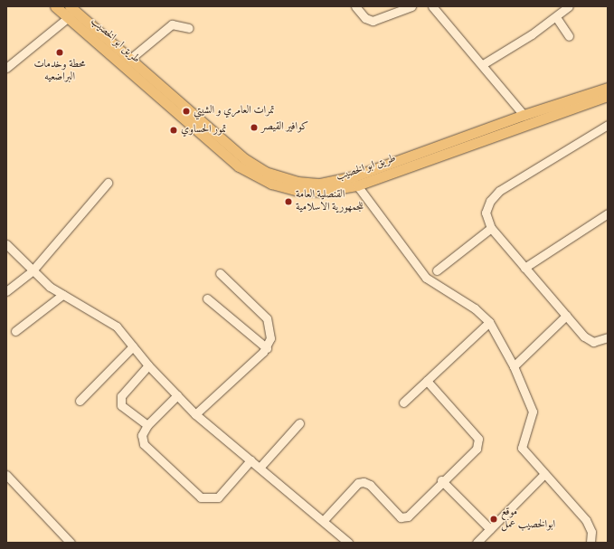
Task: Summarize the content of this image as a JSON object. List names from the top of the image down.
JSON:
{
  "streets": {
    "main road": ["طريق ابو الخصيب"]
  },
  "places": [
    "محطة وخدمات البراضعيه",
    "تمرات العامري و الشيتي",
    "كوافير القيصر",
    "تمور الحساوي",
    "القنصلية العامة للجمهورية الاسلامية",
    "موقع ابوالخصيب عمل"
  ]
}
